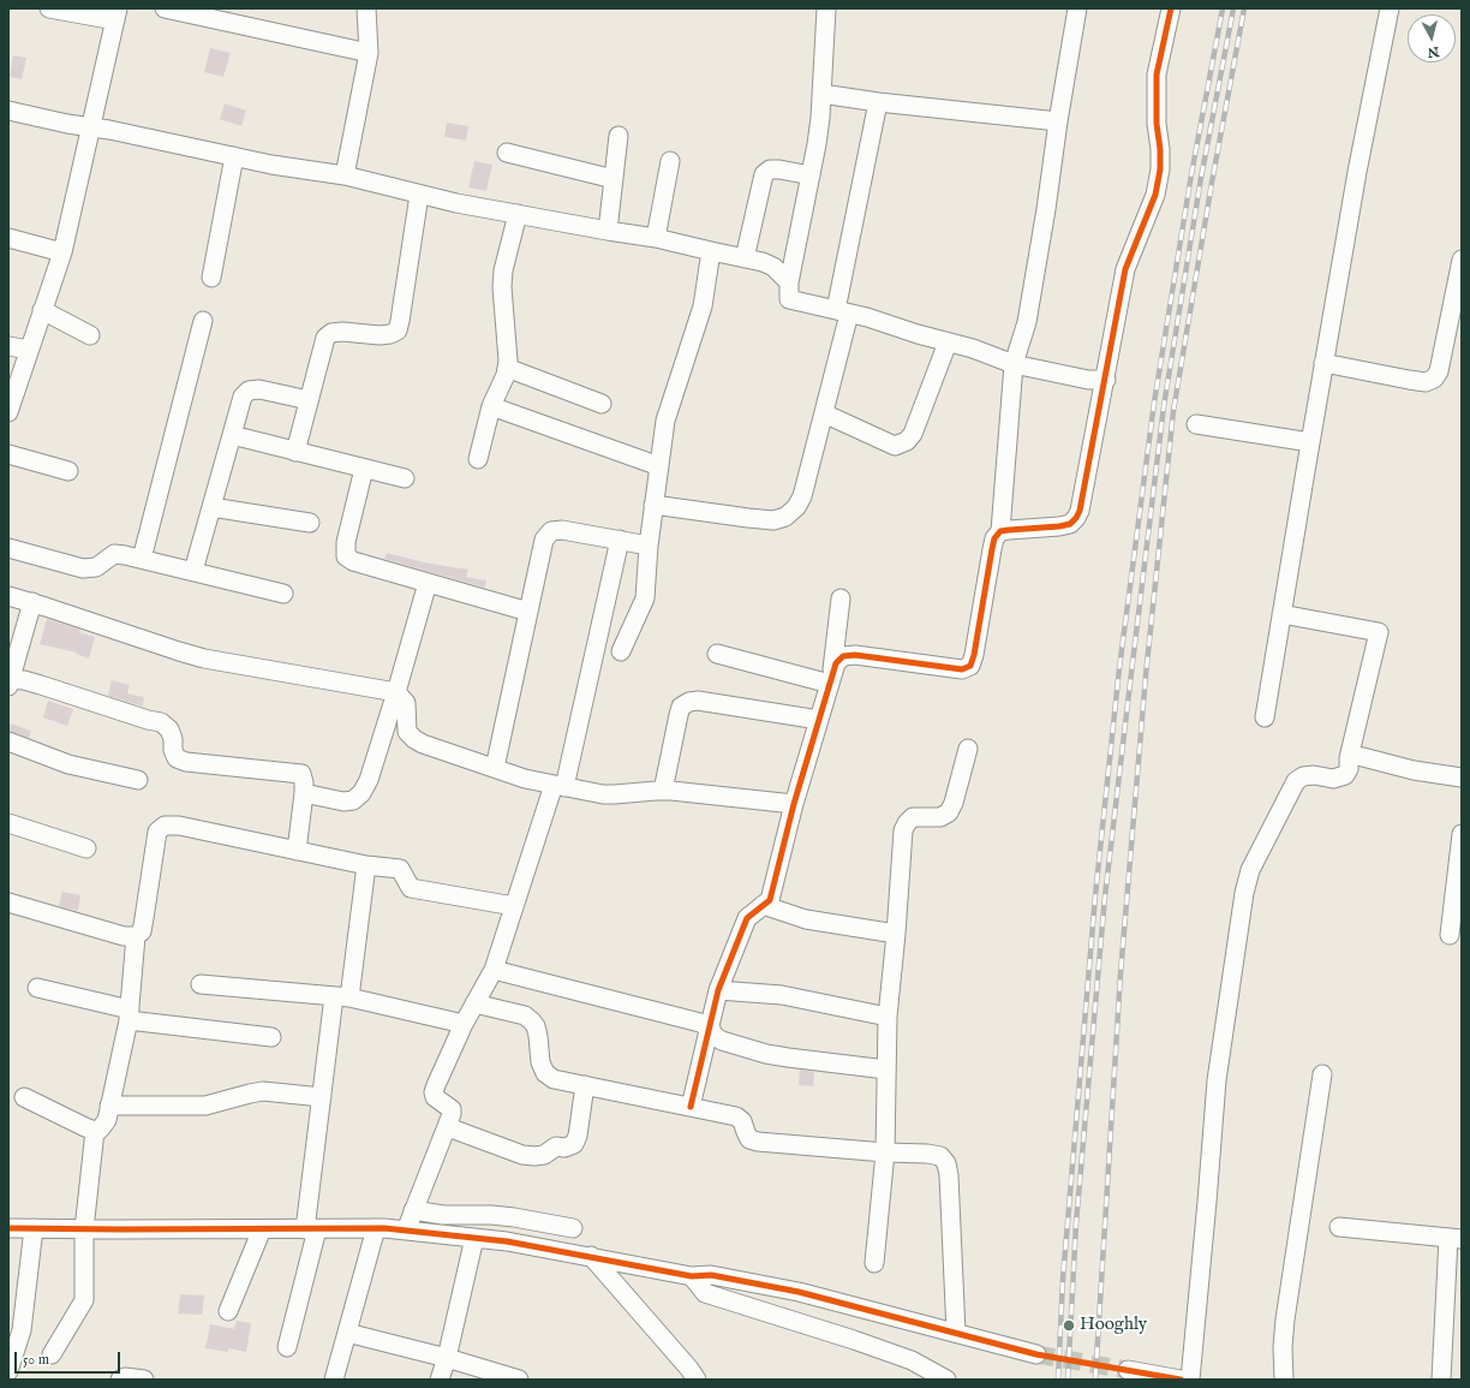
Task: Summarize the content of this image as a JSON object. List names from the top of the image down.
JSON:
{
  "places": ["Hooghly"],
  "scale_bar": "50 m",
  "north": "bottom"
}
